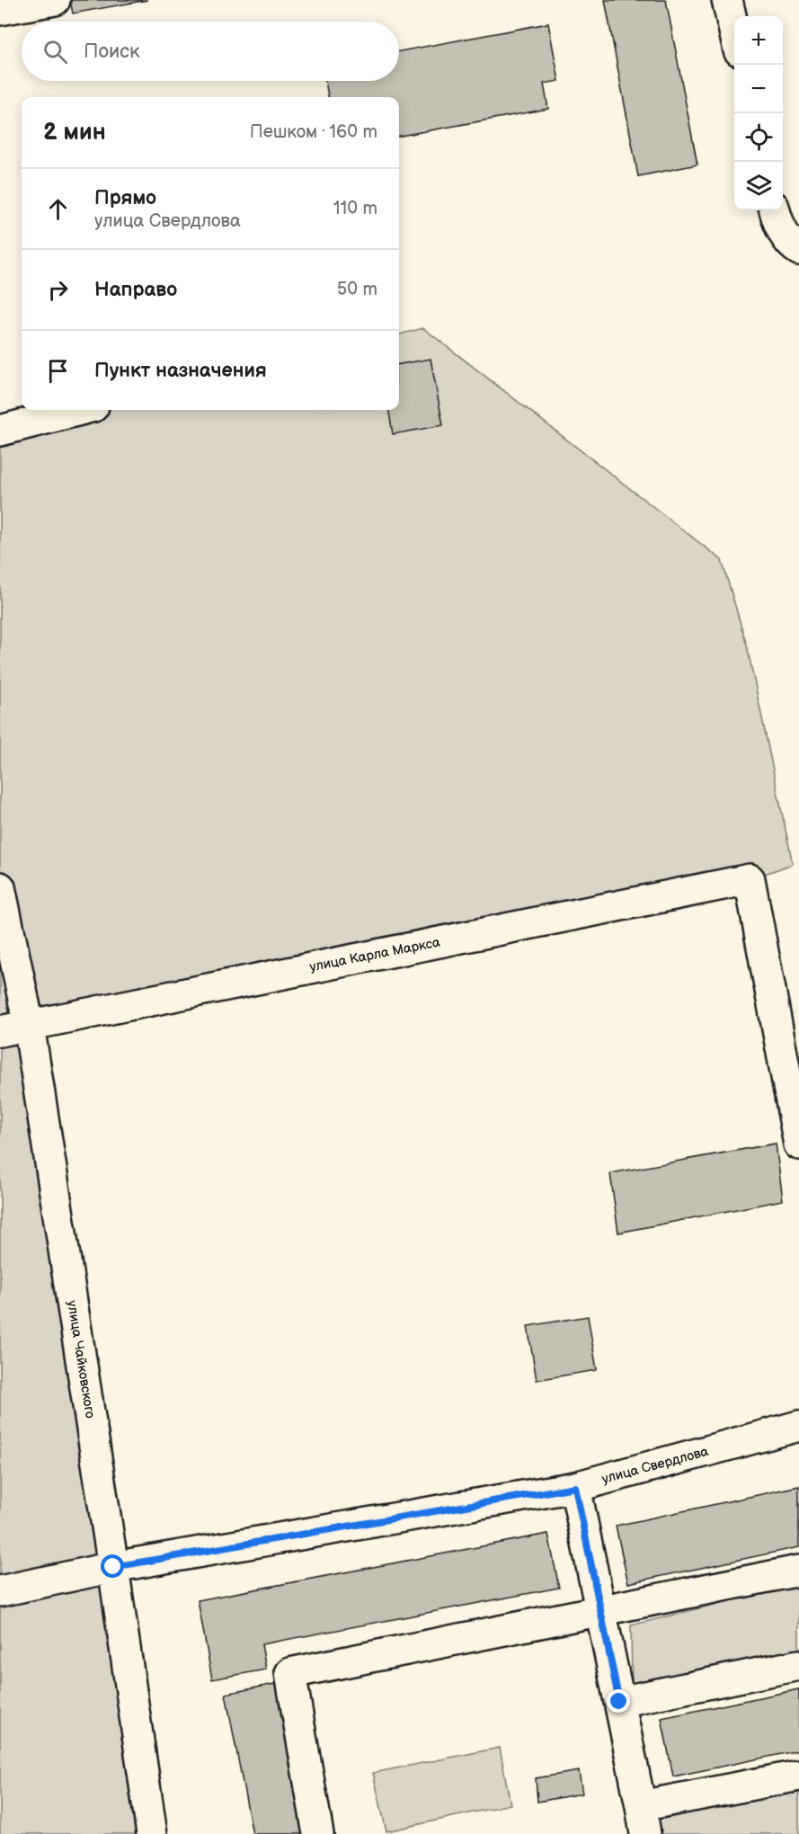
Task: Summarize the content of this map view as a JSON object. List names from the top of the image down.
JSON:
{
  "streets": {
    "street": ["улица Карла Маркса", "улица Чайковского", "улица Свердлова"]
  },
  "crossings": [
    ["улица Карла Маркса", "улица Чайковского"],
    ["улица Чайковского", "улица Свердлова"]
  ],
  "page": {
    "map_buttons": ["+", "−"],
    "search": "Поиск",
    "heading": ["2 мин", "Пешком · 160 m"],
    "list": [
      ["Прямо", "улица Свердлова", "110 m"],
      ["Направо", "50 m"],
      "Пункт назначения"
    ]
  }
}
